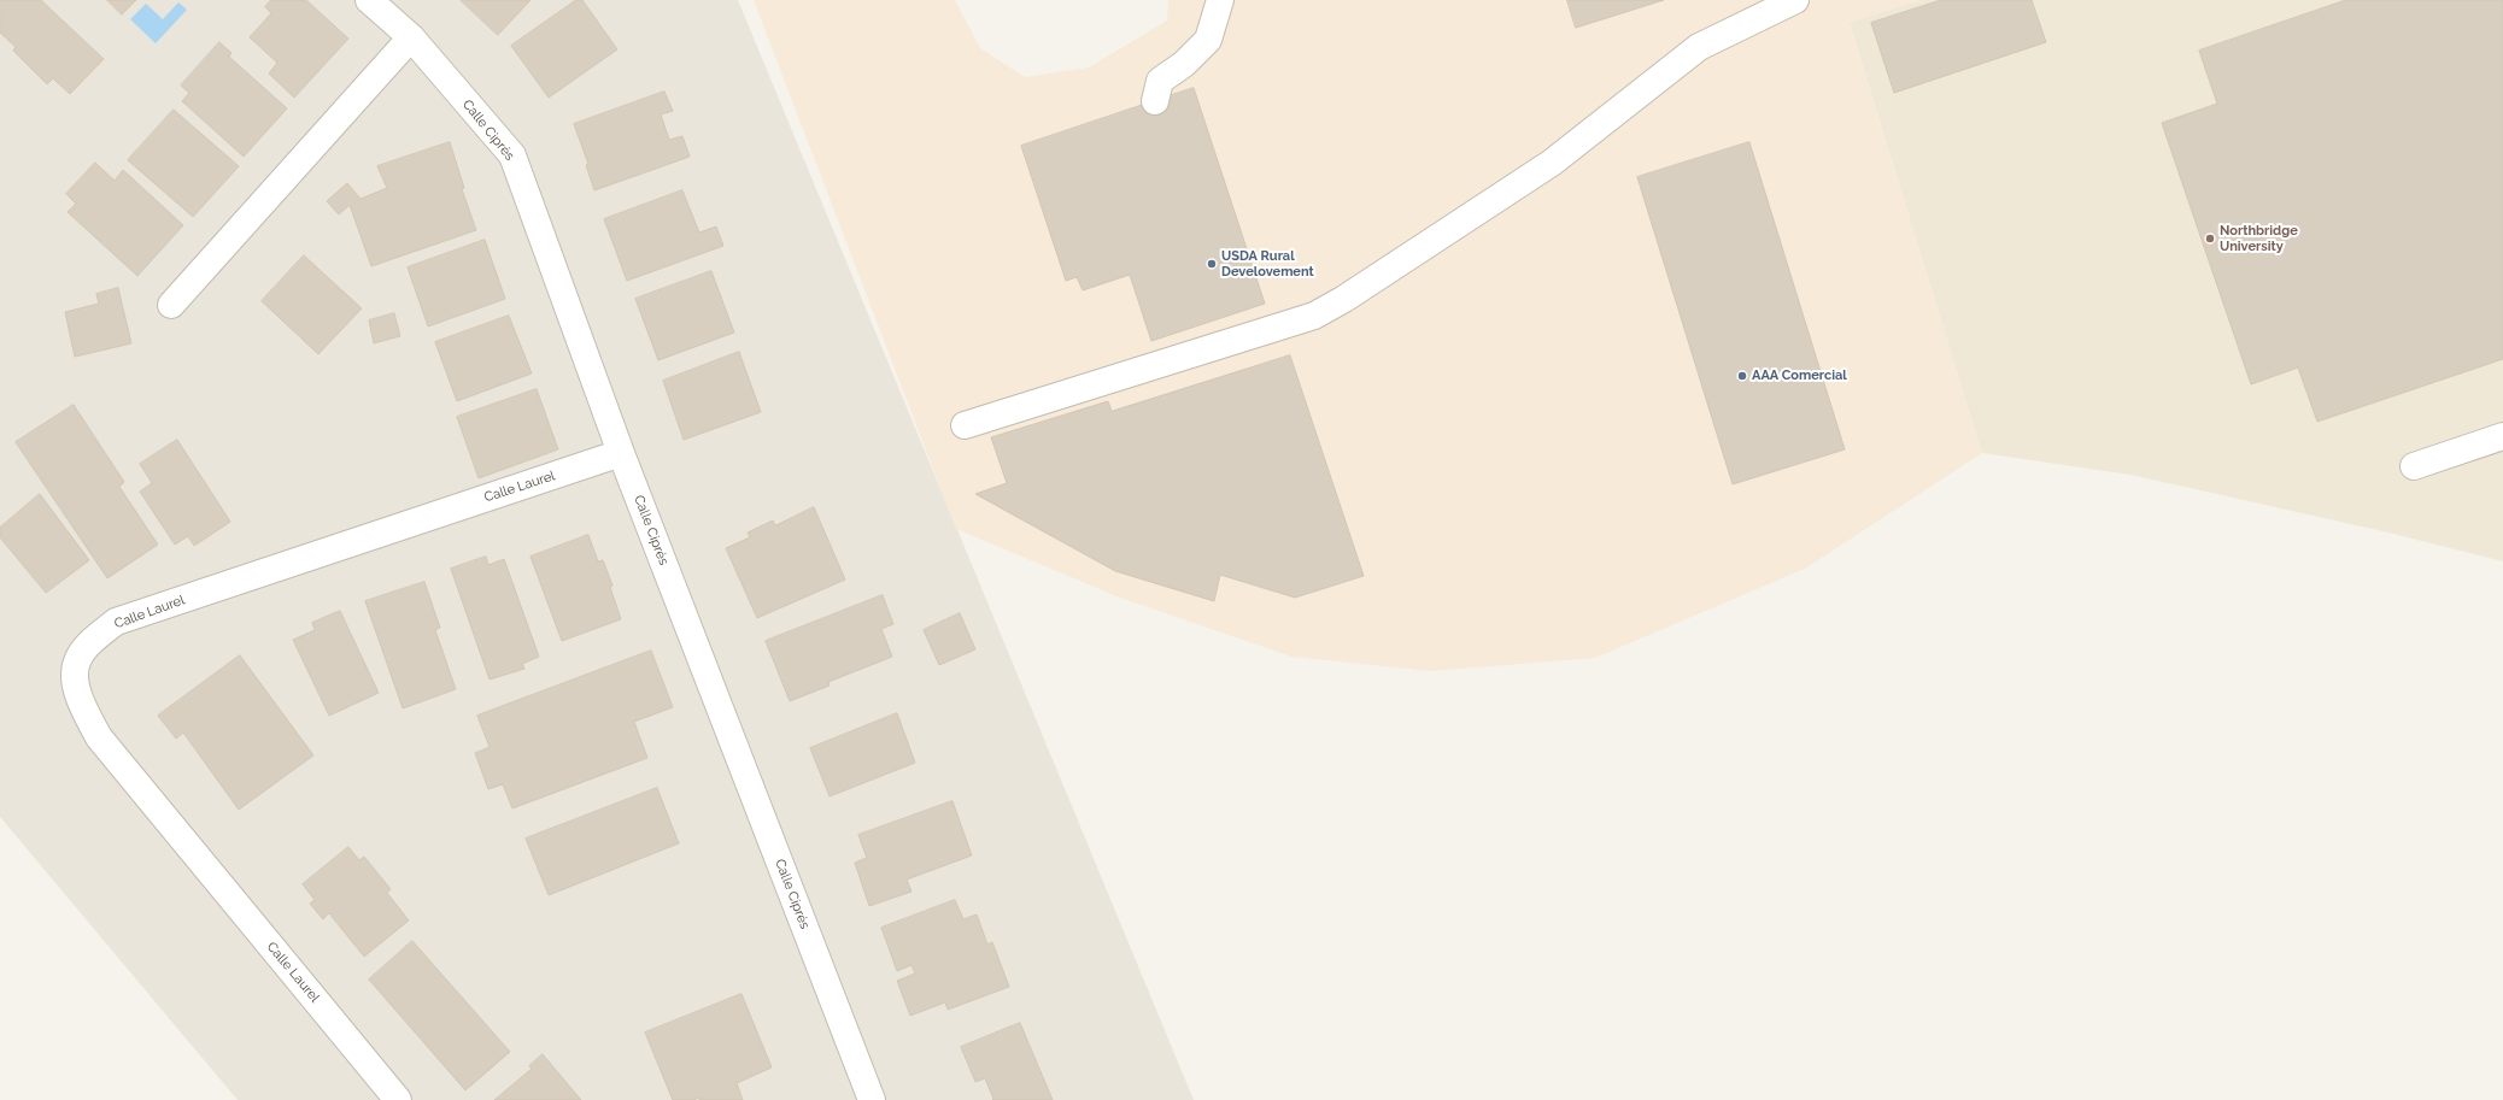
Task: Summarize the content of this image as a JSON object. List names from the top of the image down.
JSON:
{
  "streets": {
    "street": ["Calle Ciprés", "Calle Laurel"]
  },
  "crossings": [
    ["Calle Ciprés", "Calle Laurel"]
  ],
  "places": ["Northbridge University", "USDA Rural Develovement", "AAA Comercial"]
}
